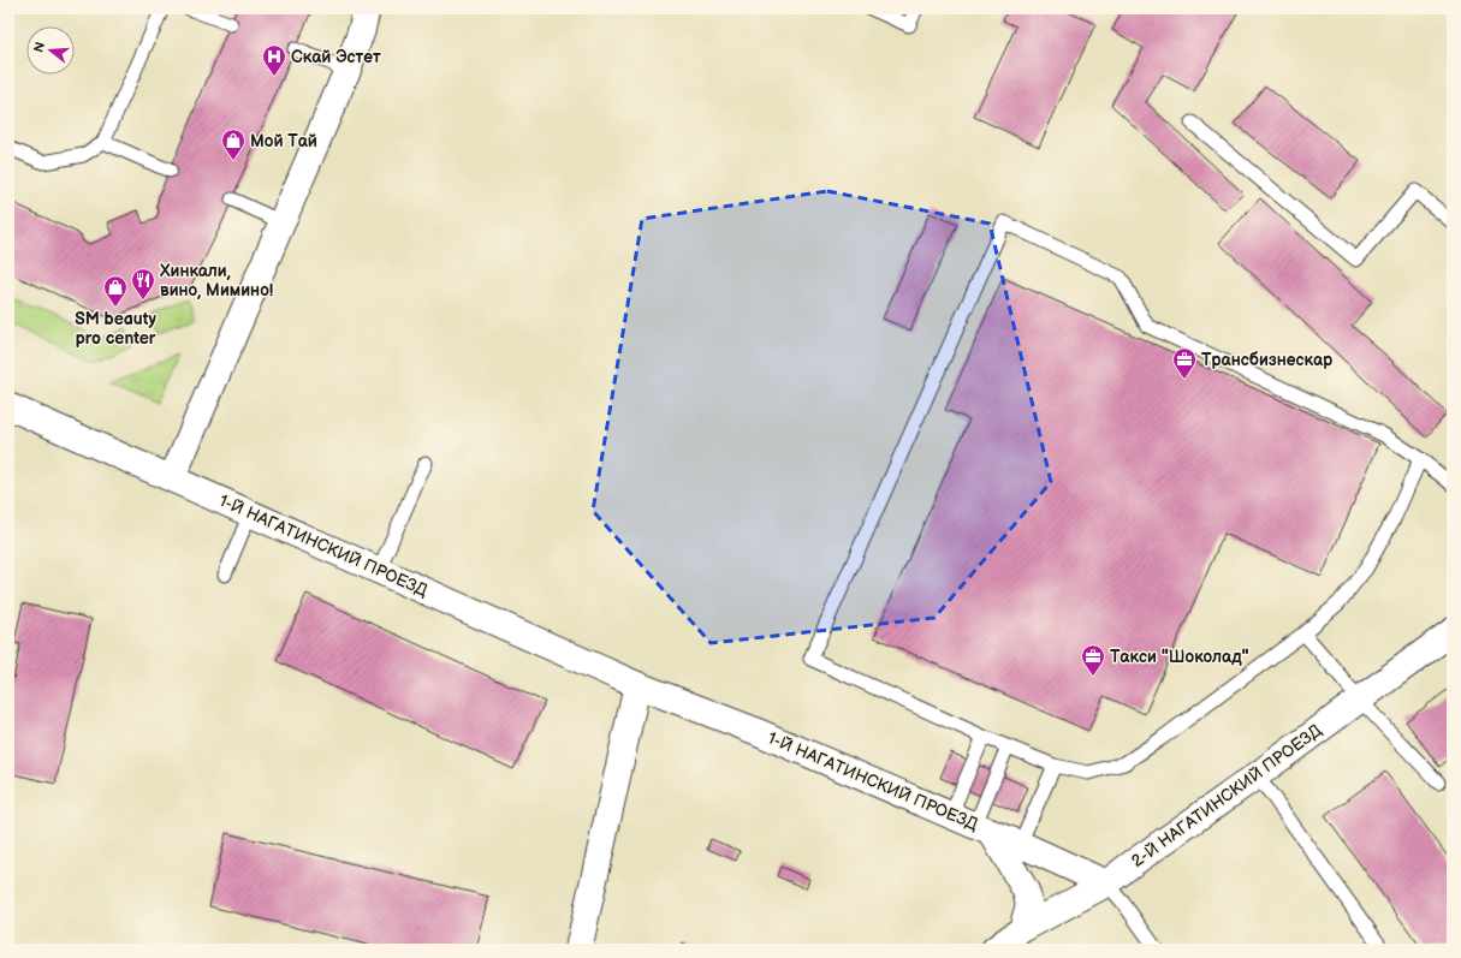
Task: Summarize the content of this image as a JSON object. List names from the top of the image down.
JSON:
{
  "streets": {
    "street": ["1-Й НАГАТИНСКИЙ ПРОЕЗД", "2-Й НАГАТИНСКИЙ ПРОЕЗД"]
  },
  "crossings": [
    ["1-Й НАГАТИНСКИЙ ПРОЕЗД", "2-Й НАГАТИНСКИЙ ПРОЕЗД"]
  ],
  "places": {
    "hospital": ["Скай Эстет"],
    "shop": ["Мой Тай", "SM beauty pro center"],
    "restaurant": ["Хинкали, вино, Мимино!"],
    "office": ["Трансбизнескар", "Такси \"Шоколад\""]
  },
  "north": "left"
}
